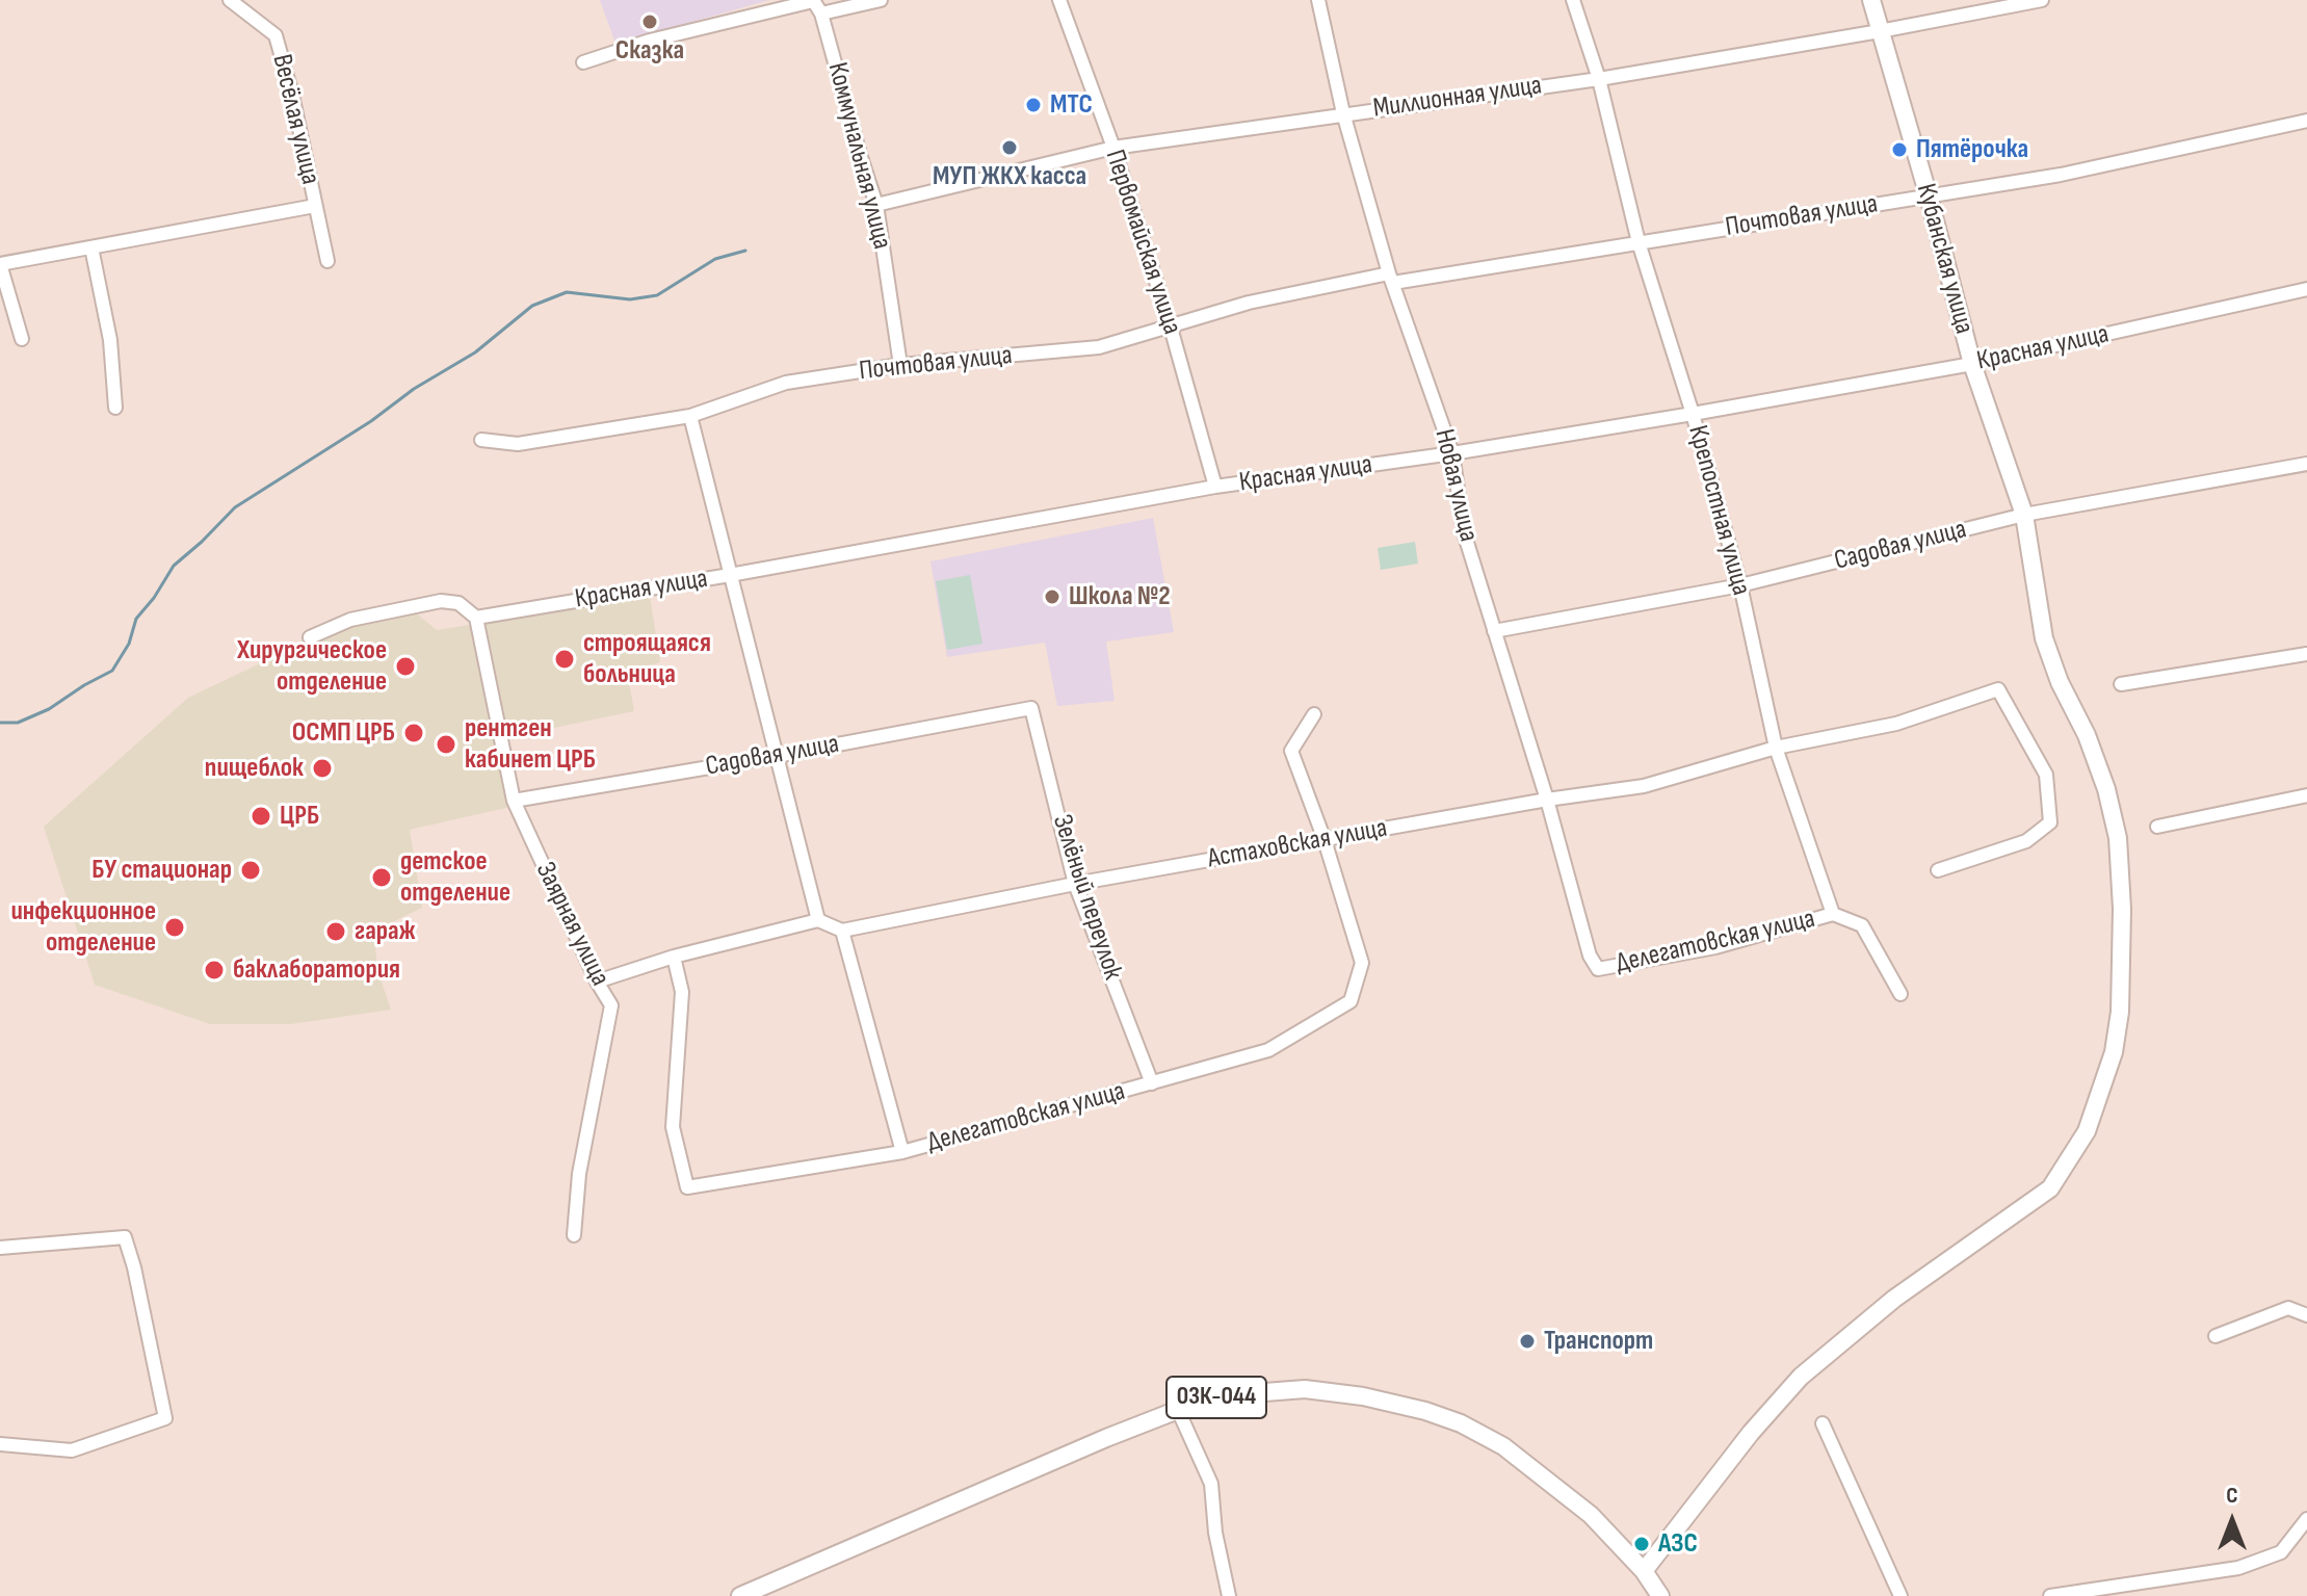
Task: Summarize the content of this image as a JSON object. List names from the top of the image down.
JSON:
{
  "streets": {
    "main road": ["Кубанская улица", "03К-044"],
    "street": [
      "Миллионная улица",
      "Весёлая улица",
      "Коммунальная улица",
      "Почтовая улица",
      "Первомайская улица",
      "Красная улица",
      "Новая улица",
      "Крепостная улица",
      "Садовая улица",
      "Астаховская улица",
      "Зелёный переулок",
      "Заярная улица",
      "Делегатовская улица"
    ]
  },
  "crossings": [
    ["Миллионная улица", "Коммунальная улица"],
    ["Миллионная улица", "Первомайская улица"],
    ["Миллионная улица", "Кубанская улица"],
    ["Миллионная улица", "Новая улица"],
    ["Миллионная улица", "Крепостная улица"],
    ["Коммунальная улица", "Почтовая улица"],
    ["Почтовая улица", "Первомайская улица"],
    ["Почтовая улица", "Кубанская улица"],
    ["Почтовая улица", "Новая улица"],
    ["Почтовая улица", "Крепостная улица"],
    ["Первомайская улица", "Красная улица"],
    ["Кубанская улица", "Красная улица"],
    ["Кубанская улица", "Садовая улица"],
    ["Кубанская улица", "03К-044"],
    ["Красная улица", "Новая улица"],
    ["Красная улица", "Крепостная улица"],
    ["Красная улица", "Заярная улица"],
    ["Новая улица", "Садовая улица"],
    ["Новая улица", "Астаховская улица"],
    ["Новая улица", "Делегатовская улица"],
    ["Крепостная улица", "Садовая улица"],
    ["Крепостная улица", "Астаховская улица"],
    ["Крепостная улица", "Делегатовская улица"],
    ["Садовая улица", "Зелёный переулок"],
    ["Садовая улица", "Заярная улица"],
    ["Астаховская улица", "Зелёный переулок"],
    ["Астаховская улица", "Делегатовская улица"],
    ["Зелёный переулок", "Делегатовская улица"]
  ],
  "places": [
    "Сказка",
    "МТС",
    "МУП ЖКХ касса",
    "Пятёрочка",
    "Школа №2",
    "строящаяся больница",
    "Хирургическое отделение",
    "ОСМП ЦРБ",
    "рентген кабинет ЦРБ",
    "пищеблок",
    "ЦРБ",
    "БУ стационар",
    "детское отделение",
    "инфекционное отделение",
    "гараж",
    "баклаборатория",
    "Транспорт",
    "АЗС"
  ],
  "north": "top"
}
